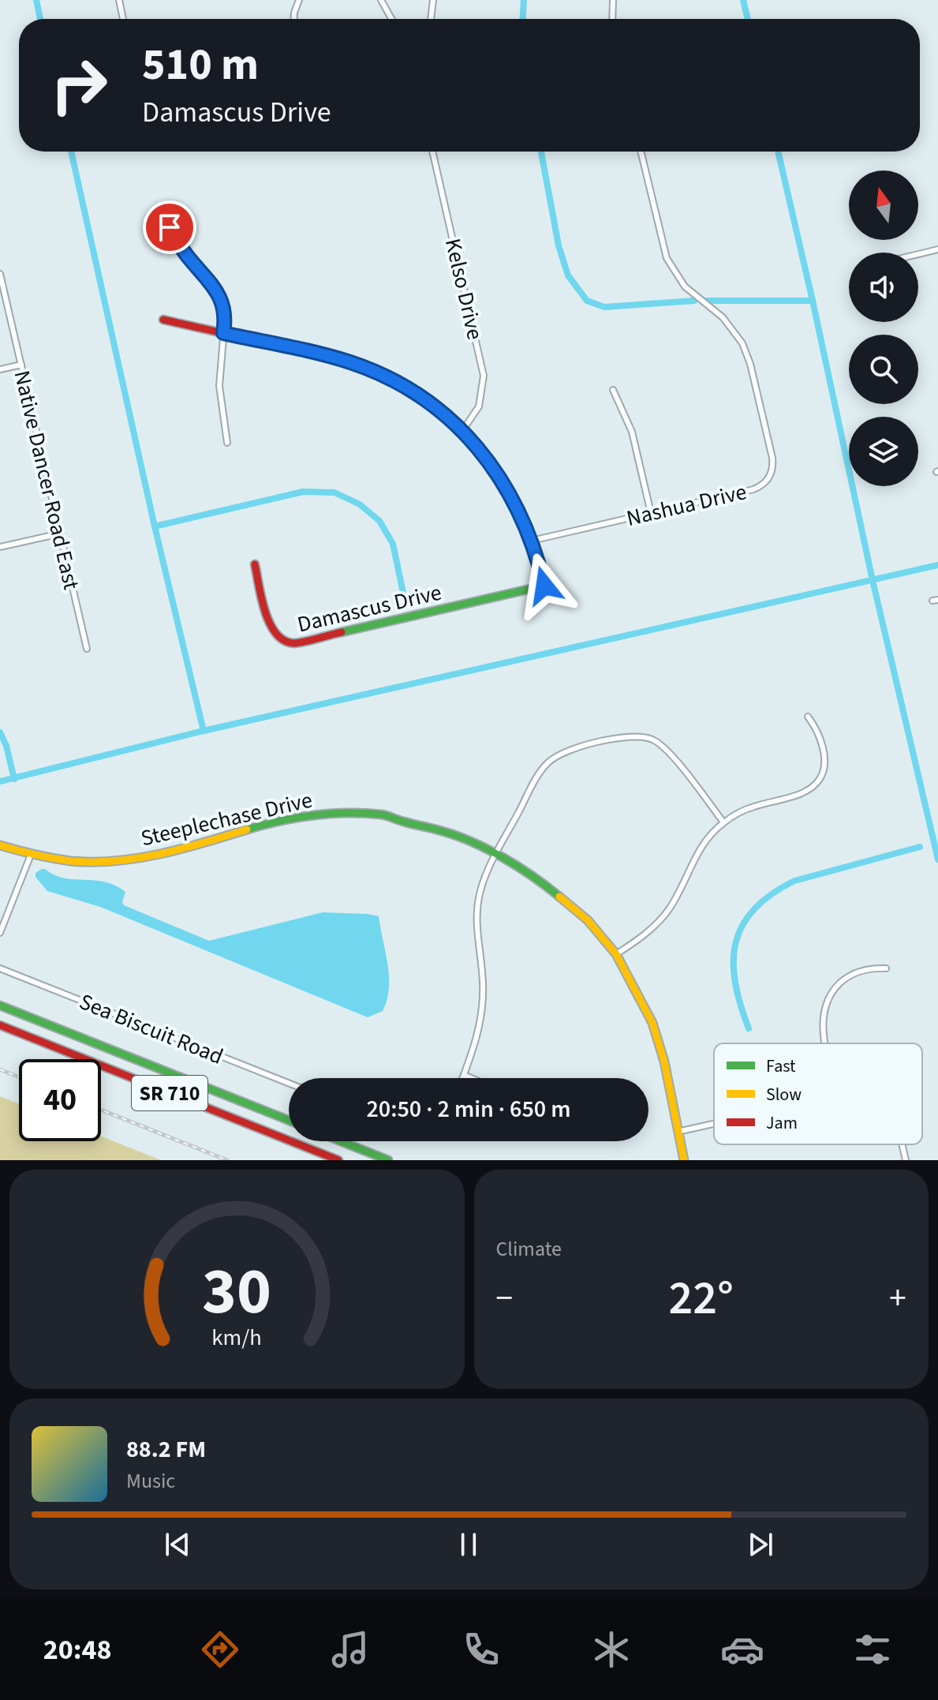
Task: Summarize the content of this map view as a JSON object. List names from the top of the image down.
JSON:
{
  "streets": {
    "main road": ["Damascus Drive", "Steeplechase Drive", "SR 710"],
    "street": [
      "Kelso Drive",
      "Native Dancer Road East",
      "Nashua Drive",
      "Sea Biscuit Road"
    ]
  },
  "crossings": [
    ["Nashua Drive", "Damascus Drive"]
  ],
  "legend": ["Fast", "Slow", "Jam"],
  "north": "top",
  "page": {
    "turn": ["510 m", "Damascus Drive"],
    "limit": "40",
    "trip": "20:50 · 2 min · 650 m",
    "tile": "Climate",
    "heat": ["−", "22°", "+"],
    "song": ["88.2 FM", "Music"],
    "tabs": "20:48",
    "gauge": ["30", "km/h"]
  }
}
